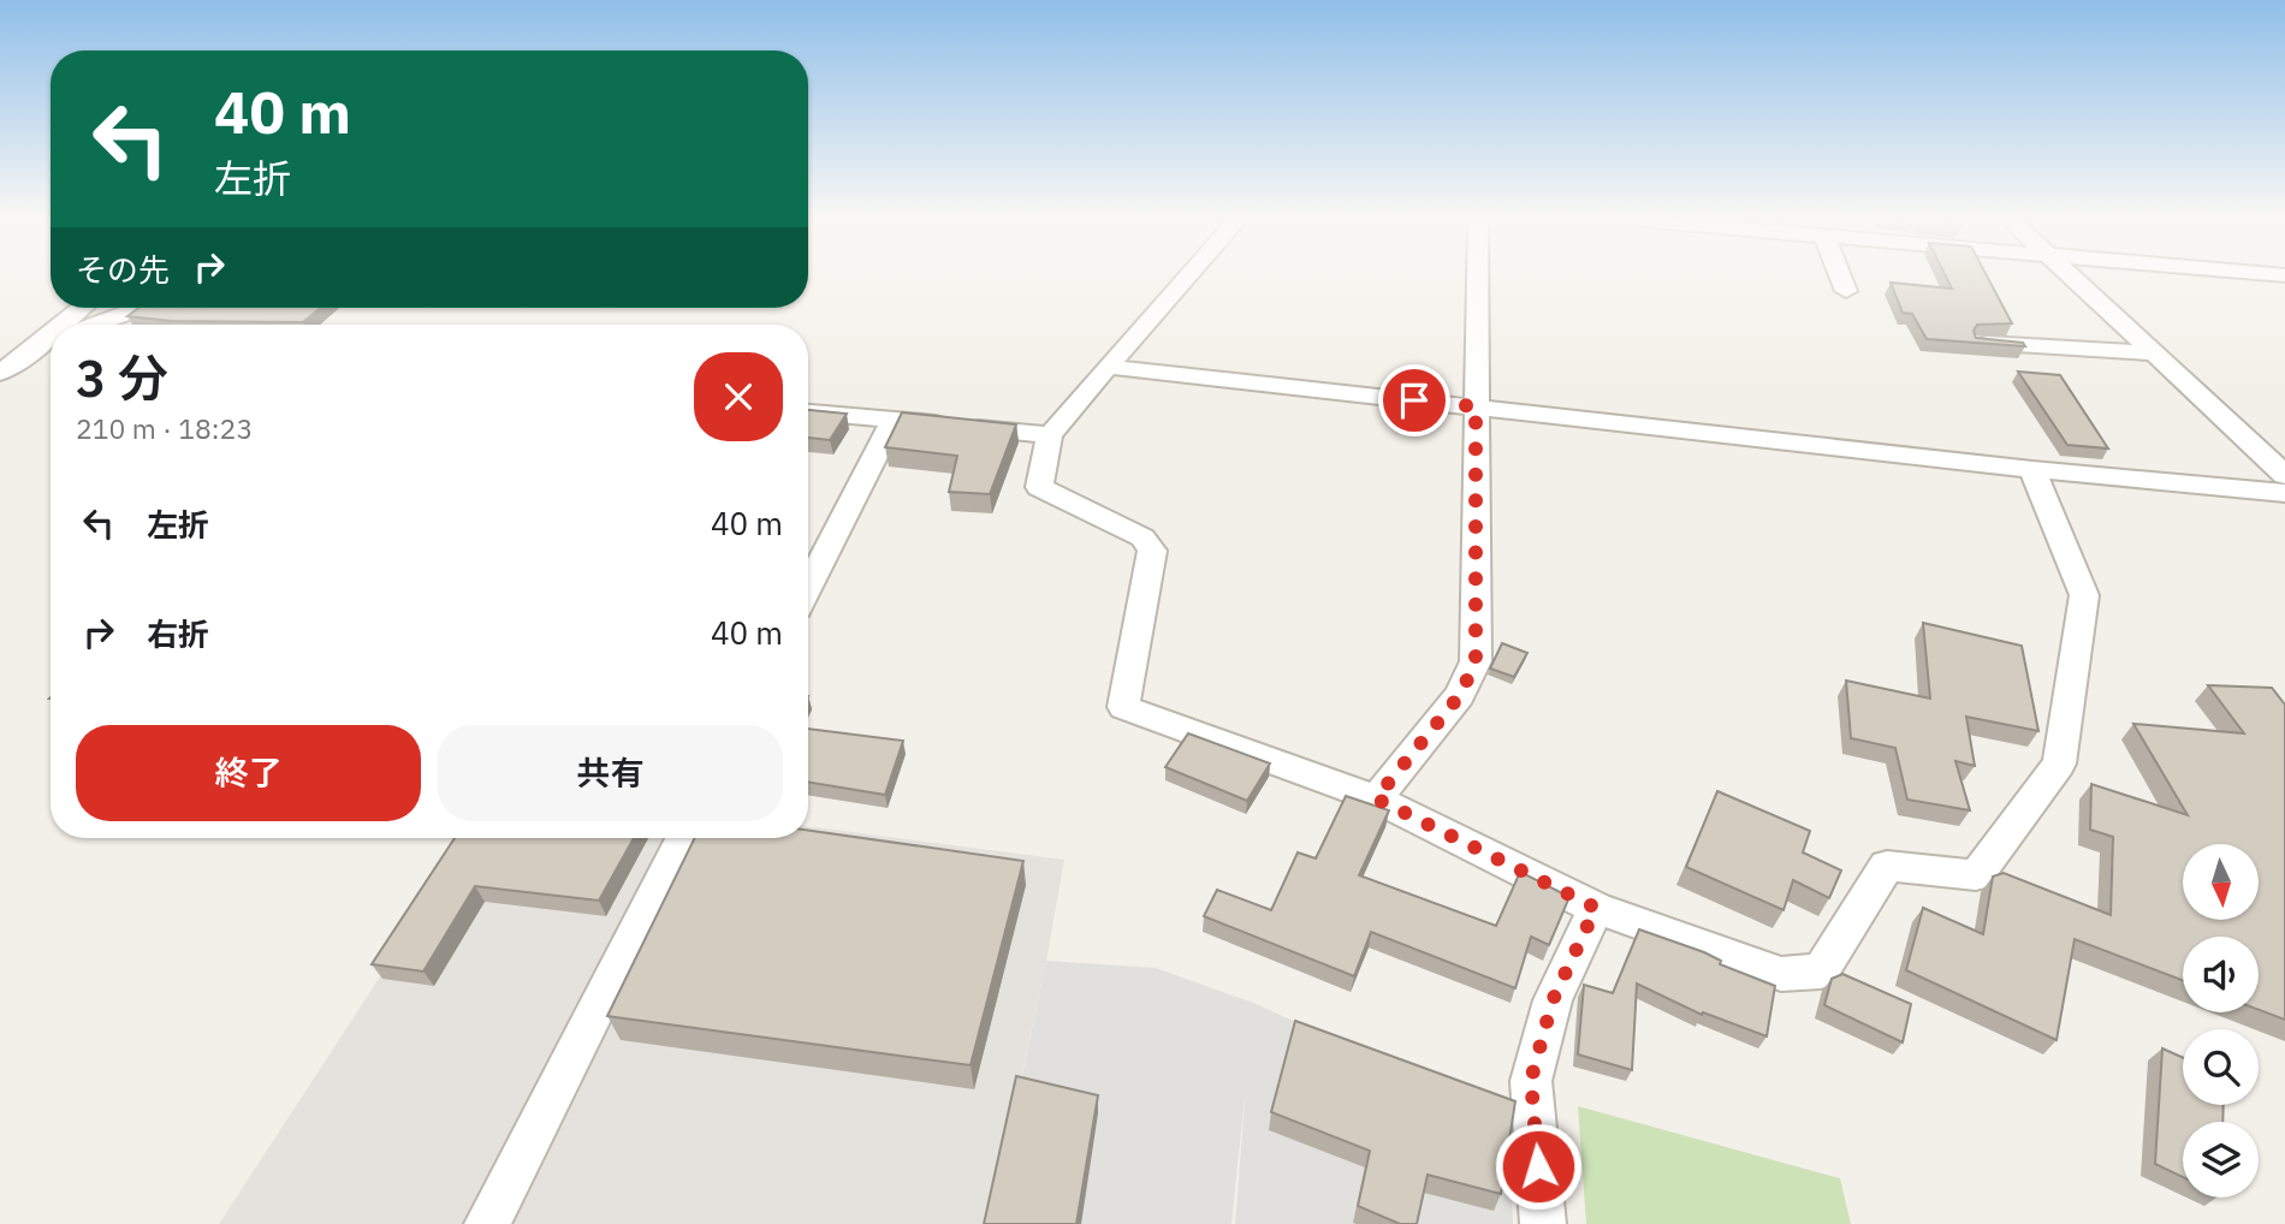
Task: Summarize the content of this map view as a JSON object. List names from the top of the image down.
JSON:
{
  "north": "bottom",
  "page": {
    "turn": ["40 m", "左折"],
    "then": "その先",
    "heading": ["3 分", "210 m · 18:23"],
    "list": [
      {
        "name": "左折",
        "value": "40 m"
      },
      {
        "name": "右折",
        "value": "40 m"
      }
    ],
    "buttons": ["終了", "共有"]
  }
}
